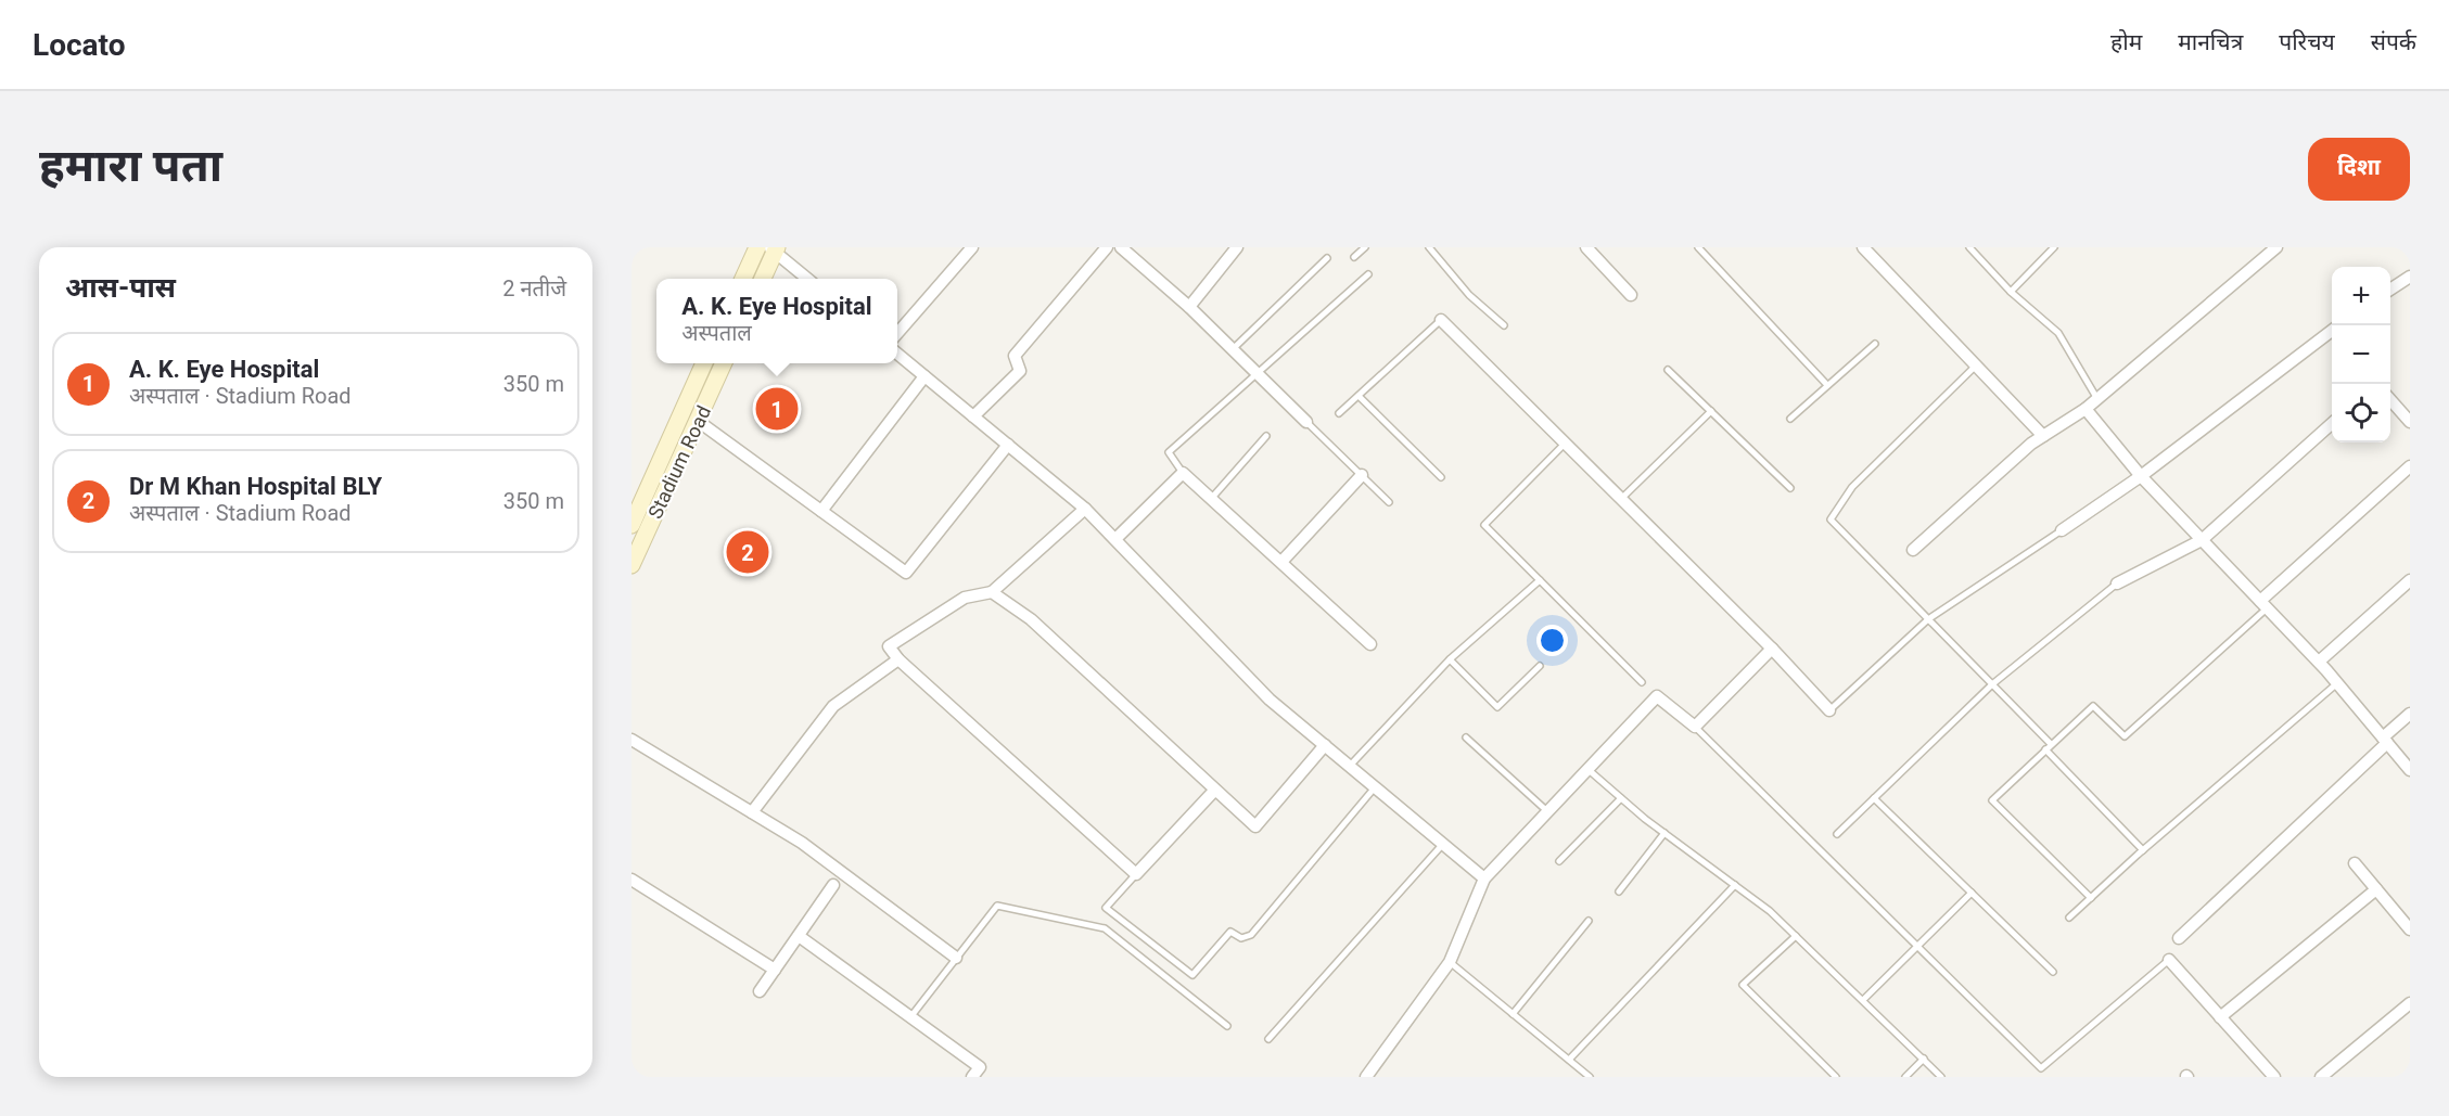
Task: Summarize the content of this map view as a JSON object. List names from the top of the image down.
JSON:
{
  "streets": {
    "main road": ["Stadium Road"]
  },
  "page": {
    "header": "Locato",
    "nav": [
      "होम",
      "मानचित्र",
      "परिचय",
      "संपर्क"
    ],
    "buttons": "दिशा",
    "title": "हमारा पता",
    "heading": ["आस-पास", "2 नतीजे"],
    "map_buttons": ["+", "−"],
    "popup": ["A. K. Eye Hospital", "अस्पताल"],
    "list": [
      {
        "mark": "1",
        "name": "A. K. Eye Hospital",
        "note": "अस्पताल · Stadium Road",
        "value": "350 m"
      },
      {
        "mark": "2",
        "name": "Dr M Khan Hospital BLY",
        "note": "अस्पताल · Stadium Road",
        "value": "350 m"
      }
    ],
    "pins": ["1", "2"]
  }
}
